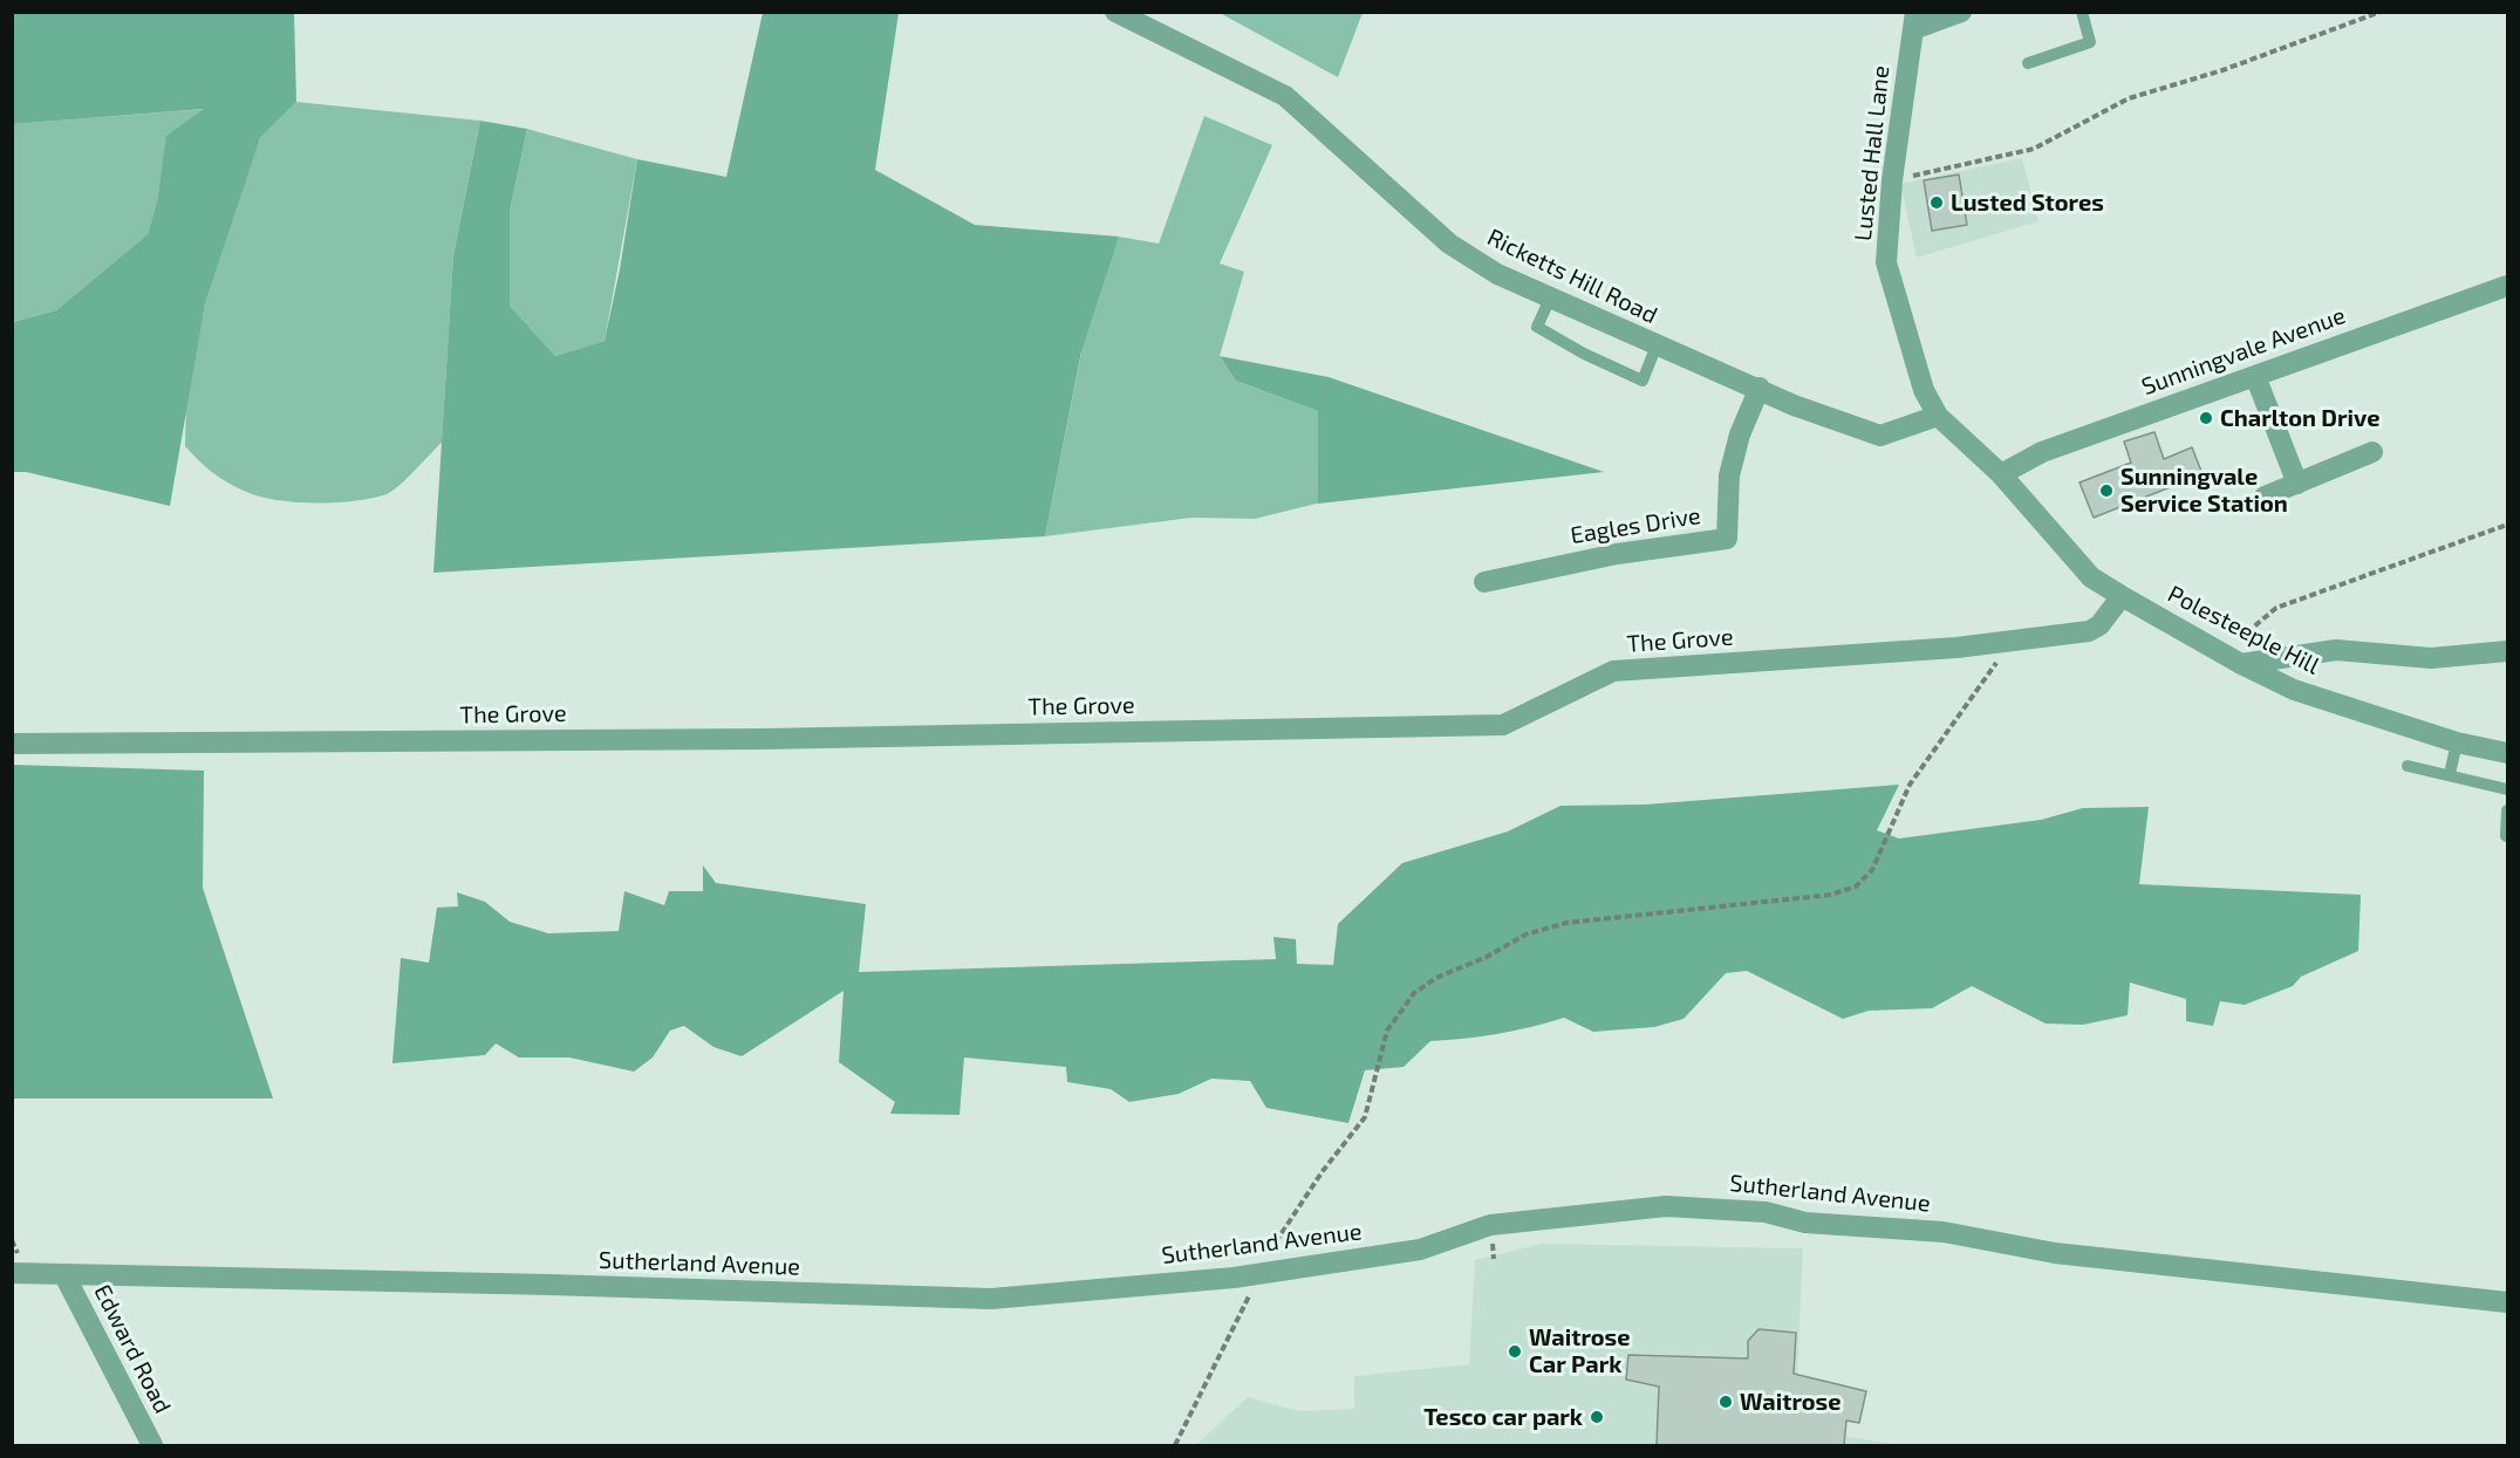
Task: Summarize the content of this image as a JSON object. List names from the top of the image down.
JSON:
{
  "streets": {
    "street": [
      "Lusted Hall Lane",
      "Ricketts Hill Road",
      "Sunningvale Avenue",
      "Eagles Drive",
      "Polesteeple Hill",
      "The Grove",
      "Sutherland Avenue",
      "Edward Road"
    ]
  },
  "crossings": [
    ["Lusted Hall Lane", "Ricketts Hill Road"],
    ["Lusted Hall Lane", "Sunningvale Avenue"],
    ["Lusted Hall Lane", "Polesteeple Hill"],
    ["Ricketts Hill Road", "Eagles Drive"],
    ["Sunningvale Avenue", "Polesteeple Hill"],
    ["Polesteeple Hill", "The Grove"],
    ["Sutherland Avenue", "Edward Road"]
  ],
  "places": [
    "Lusted Stores",
    "Charlton Drive",
    "Sunningvale Service Station",
    "Waitrose Car Park",
    "Waitrose",
    "Tesco car park"
  ]
}
